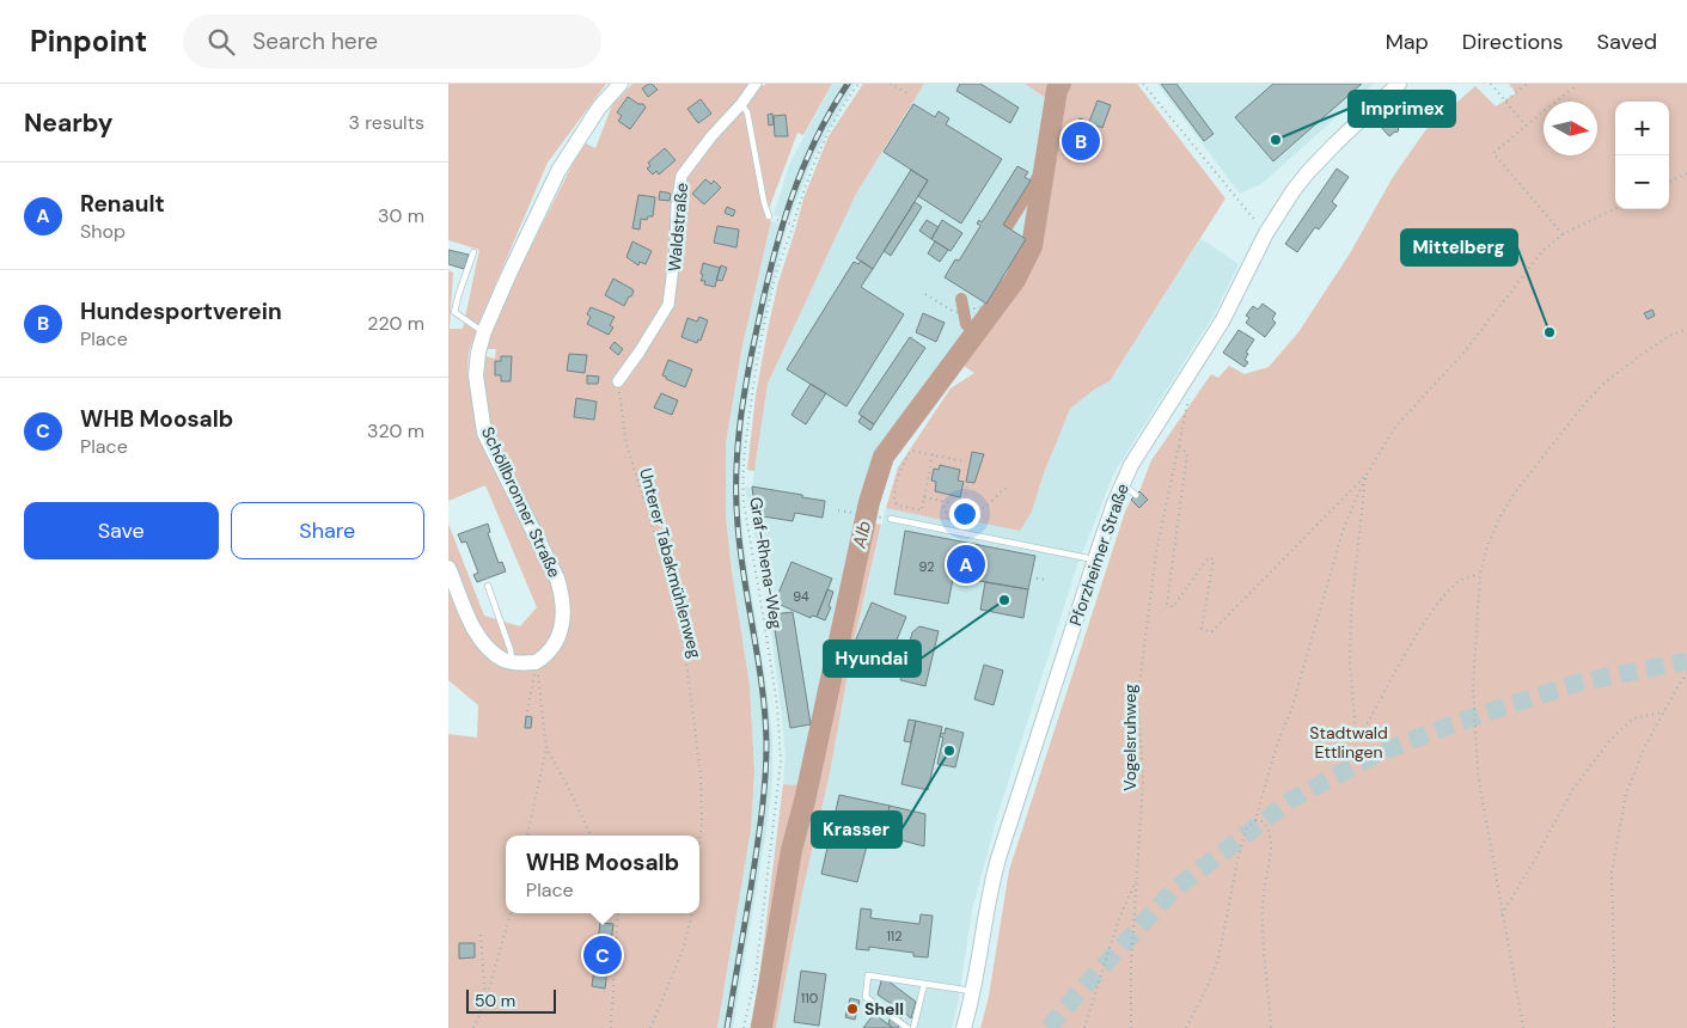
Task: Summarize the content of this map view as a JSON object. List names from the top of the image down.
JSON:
{
  "streets": {
    "main road": ["Schöllbronner Straße", "Pforzheimer Straße"],
    "street": ["Waldstraße"],
    "path": ["Unterer Tabakmühlenweg", "Graf-Rhena-Weg", "Vogelsruhweg"]
  },
  "crossings": [
    ["Waldstraße", "Unterer Tabakmühlenweg"],
    ["Pforzheimer Straße", "Vogelsruhweg"]
  ],
  "water": ["Alb"],
  "parks": ["Stadtwald Ettlingen"],
  "places": [
    "Imprimex",
    "Mittelberg",
    "Hyundai",
    "Krasser",
    "Shell"
  ],
  "house_numbers": [
    "92",
    "94",
    "112",
    "110"
  ],
  "scale_bar": "50 m",
  "north": "right",
  "page": {
    "header": "Pinpoint",
    "search": "Search here",
    "nav": ["Map", "Directions", "Saved"],
    "heading": ["Nearby", "3 results"],
    "map_buttons": ["+", "−"],
    "pins": ["B", "A", "C"],
    "list": [
      {
        "mark": "A",
        "name": "Renault",
        "note": "Shop",
        "value": "30 m"
      },
      {
        "mark": "B",
        "name": "Hundesportverein",
        "note": "Place",
        "value": "220 m"
      },
      {
        "mark": "C",
        "name": "WHB Moosalb",
        "note": "Place",
        "value": "320 m"
      }
    ],
    "buttons": ["Save", "Share"],
    "popup": ["WHB Moosalb", "Place"],
    "scale": "50 m"
  }
}
